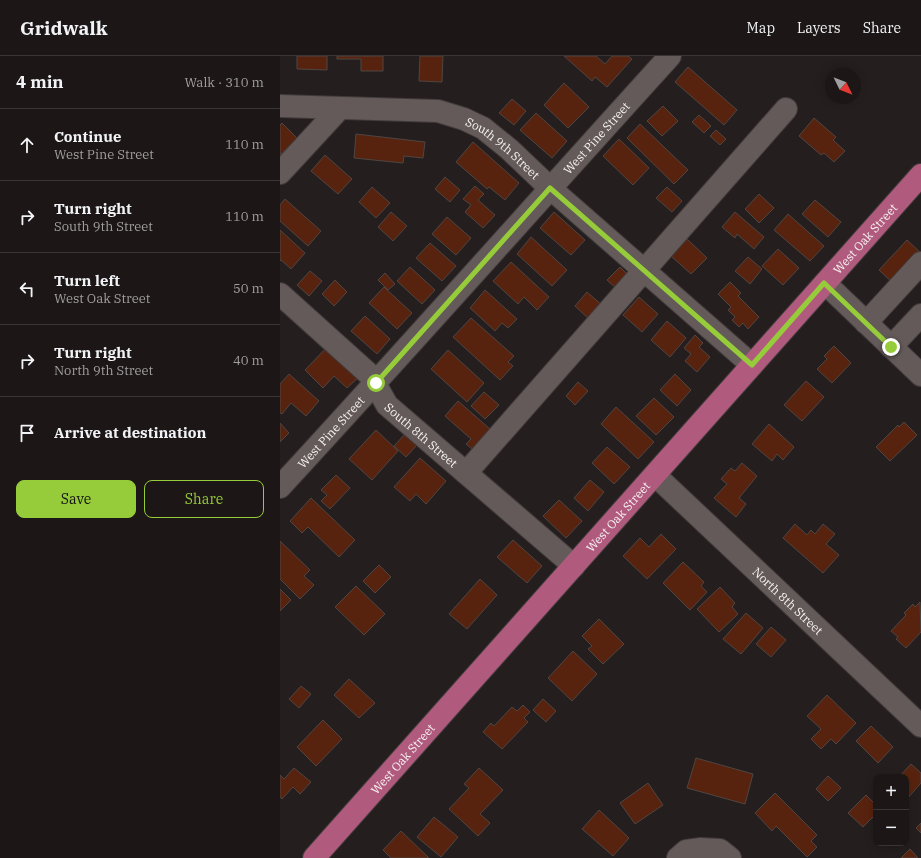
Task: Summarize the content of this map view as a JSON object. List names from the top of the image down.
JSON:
{
  "streets": {
    "main road": ["West Oak Street"],
    "street": [
      "West Pine Street",
      "South 9th Street",
      "South 8th Street",
      "North 8th Street"
    ]
  },
  "crossings": [
    ["West Pine Street", "South 9th Street"],
    ["West Pine Street", "South 8th Street"],
    ["South 9th Street", "West Oak Street"],
    ["West Oak Street", "South 8th Street"],
    ["West Oak Street", "North 8th Street"]
  ],
  "north": "bottom right",
  "page": {
    "header": "Gridwalk",
    "nav": ["Map", "Layers", "Share"],
    "heading": ["4 min", "Walk · 310 m"],
    "list": [
      ["Continue", "West Pine Street", "110 m"],
      ["Turn right", "South 9th Street", "110 m"],
      ["Turn left", "West Oak Street", "50 m"],
      ["Turn right", "North 9th Street", "40 m"],
      "Arrive at destination"
    ],
    "buttons": ["Save", "Share"],
    "map_buttons": ["+", "−"]
  }
}
